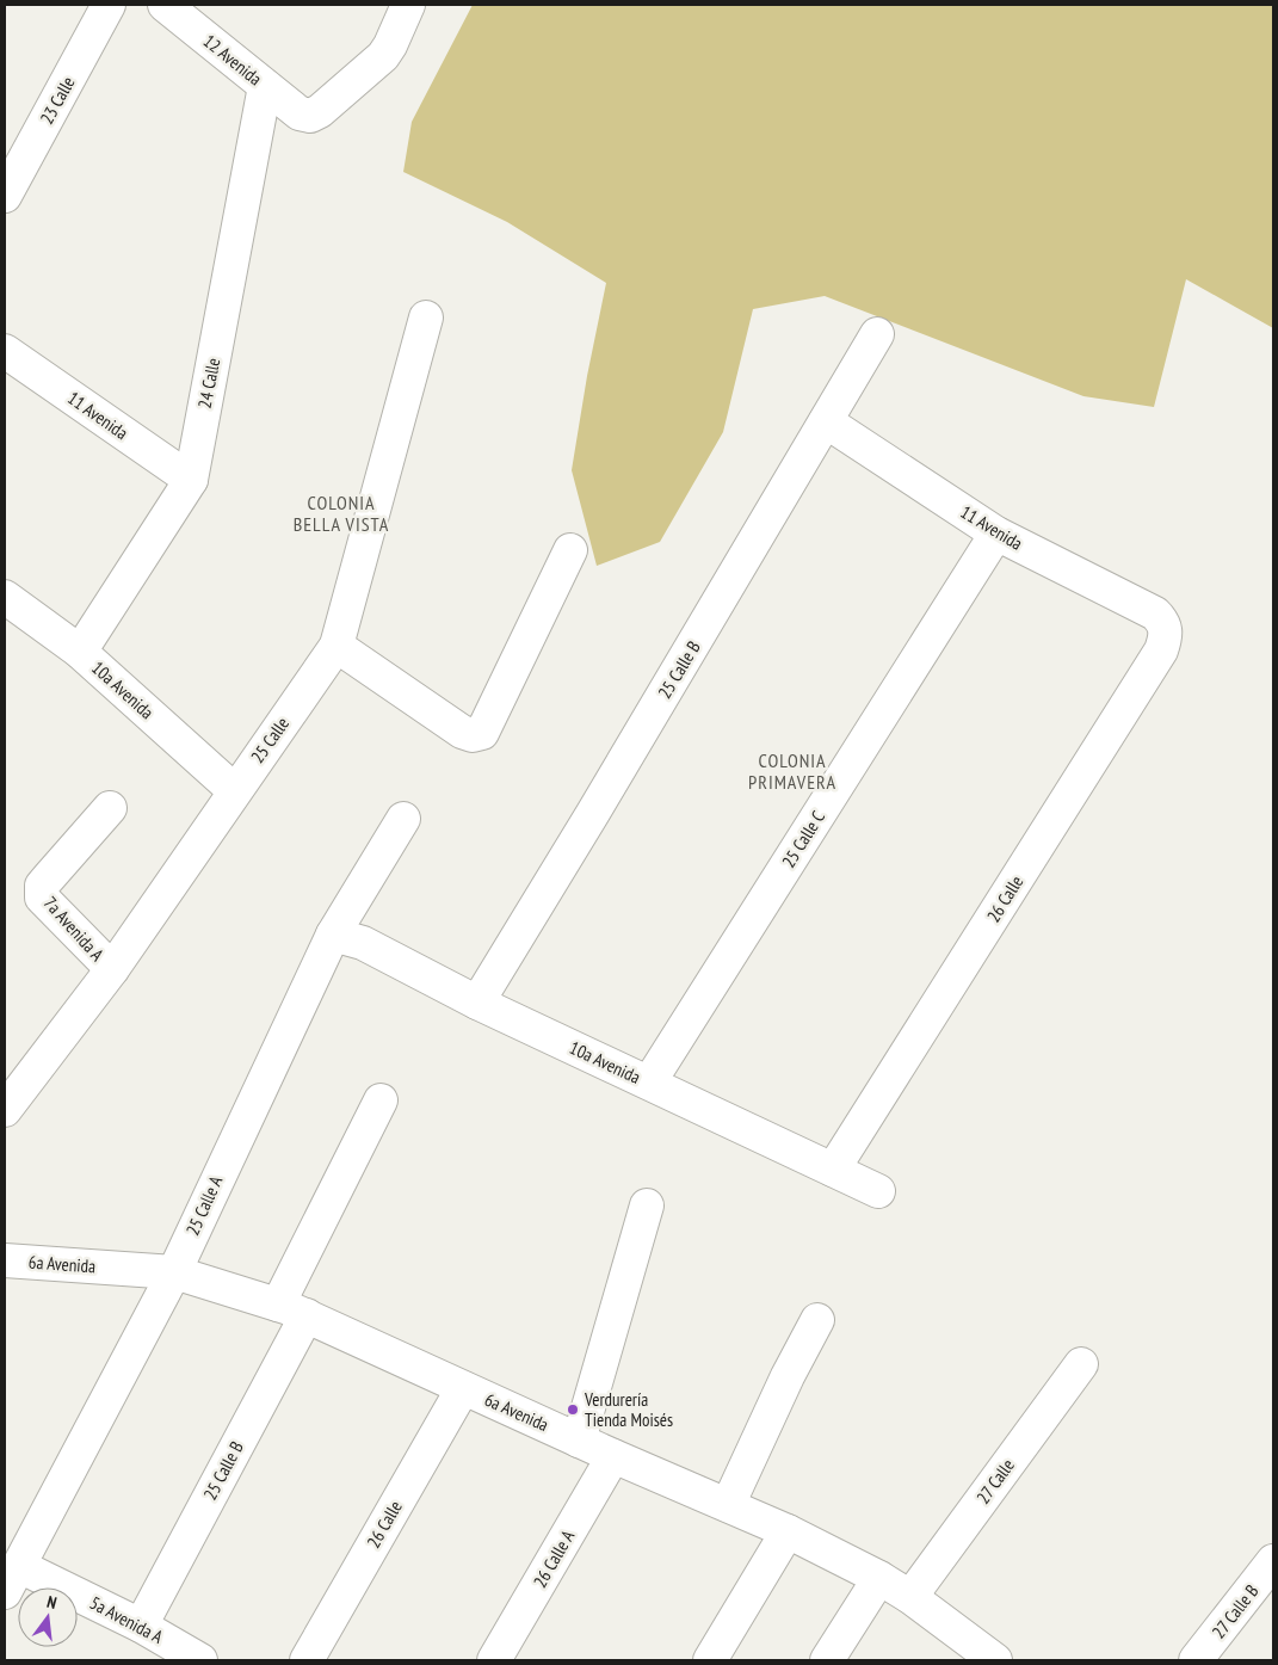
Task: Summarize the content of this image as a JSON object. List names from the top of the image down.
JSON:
{
  "streets": {
    "street": [
      "12 Avenida",
      "23 Calle",
      "24 Calle",
      "11 Avenida",
      "25 Calle B",
      "10a Avenida",
      "25 Calle",
      "25 Calle C",
      "26 Calle",
      "7a Avenida A",
      "25 Calle A",
      "6a Avenida",
      "27 Calle",
      "26 Calle A",
      "27 Calle B",
      "5a Avenida A"
    ]
  },
  "crossings": [
    ["12 Avenida", "24 Calle"],
    ["24 Calle", "11 Avenida"],
    ["24 Calle", "10a Avenida"],
    ["11 Avenida", "25 Calle B"],
    ["11 Avenida", "25 Calle C"],
    ["11 Avenida", "26 Calle"],
    ["25 Calle B", "10a Avenida"],
    ["25 Calle B", "6a Avenida"],
    ["25 Calle B", "5a Avenida A"],
    ["10a Avenida", "25 Calle"],
    ["10a Avenida", "25 Calle C"],
    ["10a Avenida", "26 Calle"],
    ["10a Avenida", "25 Calle A"],
    ["25 Calle", "7a Avenida A"],
    ["26 Calle", "6a Avenida"],
    ["25 Calle A", "6a Avenida"],
    ["25 Calle A", "5a Avenida A"],
    ["6a Avenida", "27 Calle"],
    ["6a Avenida", "26 Calle A"]
  ],
  "districts": ["COLONIA BELLA VISTA", "COLONIA PRIMAVERA"],
  "places": ["Verdurería Tienda Moisés"],
  "north": "top"
}
